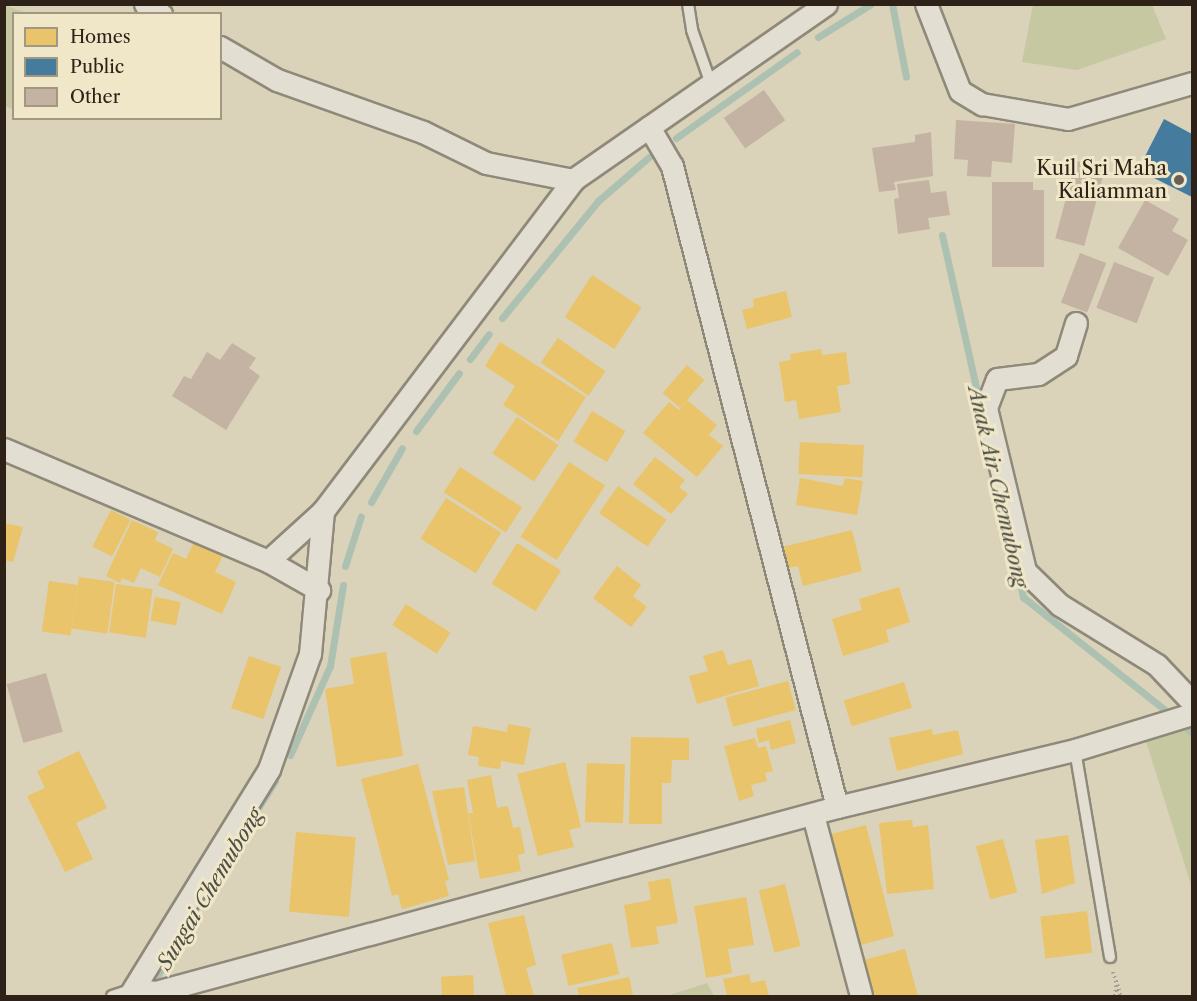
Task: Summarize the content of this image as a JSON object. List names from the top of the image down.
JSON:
{
  "water": ["Anak Air Chemubong", "Sungai Chemubong"],
  "places": ["Kuil Sri Maha Kaliamman"],
  "legend": ["Homes", "Public", "Other"]
}
